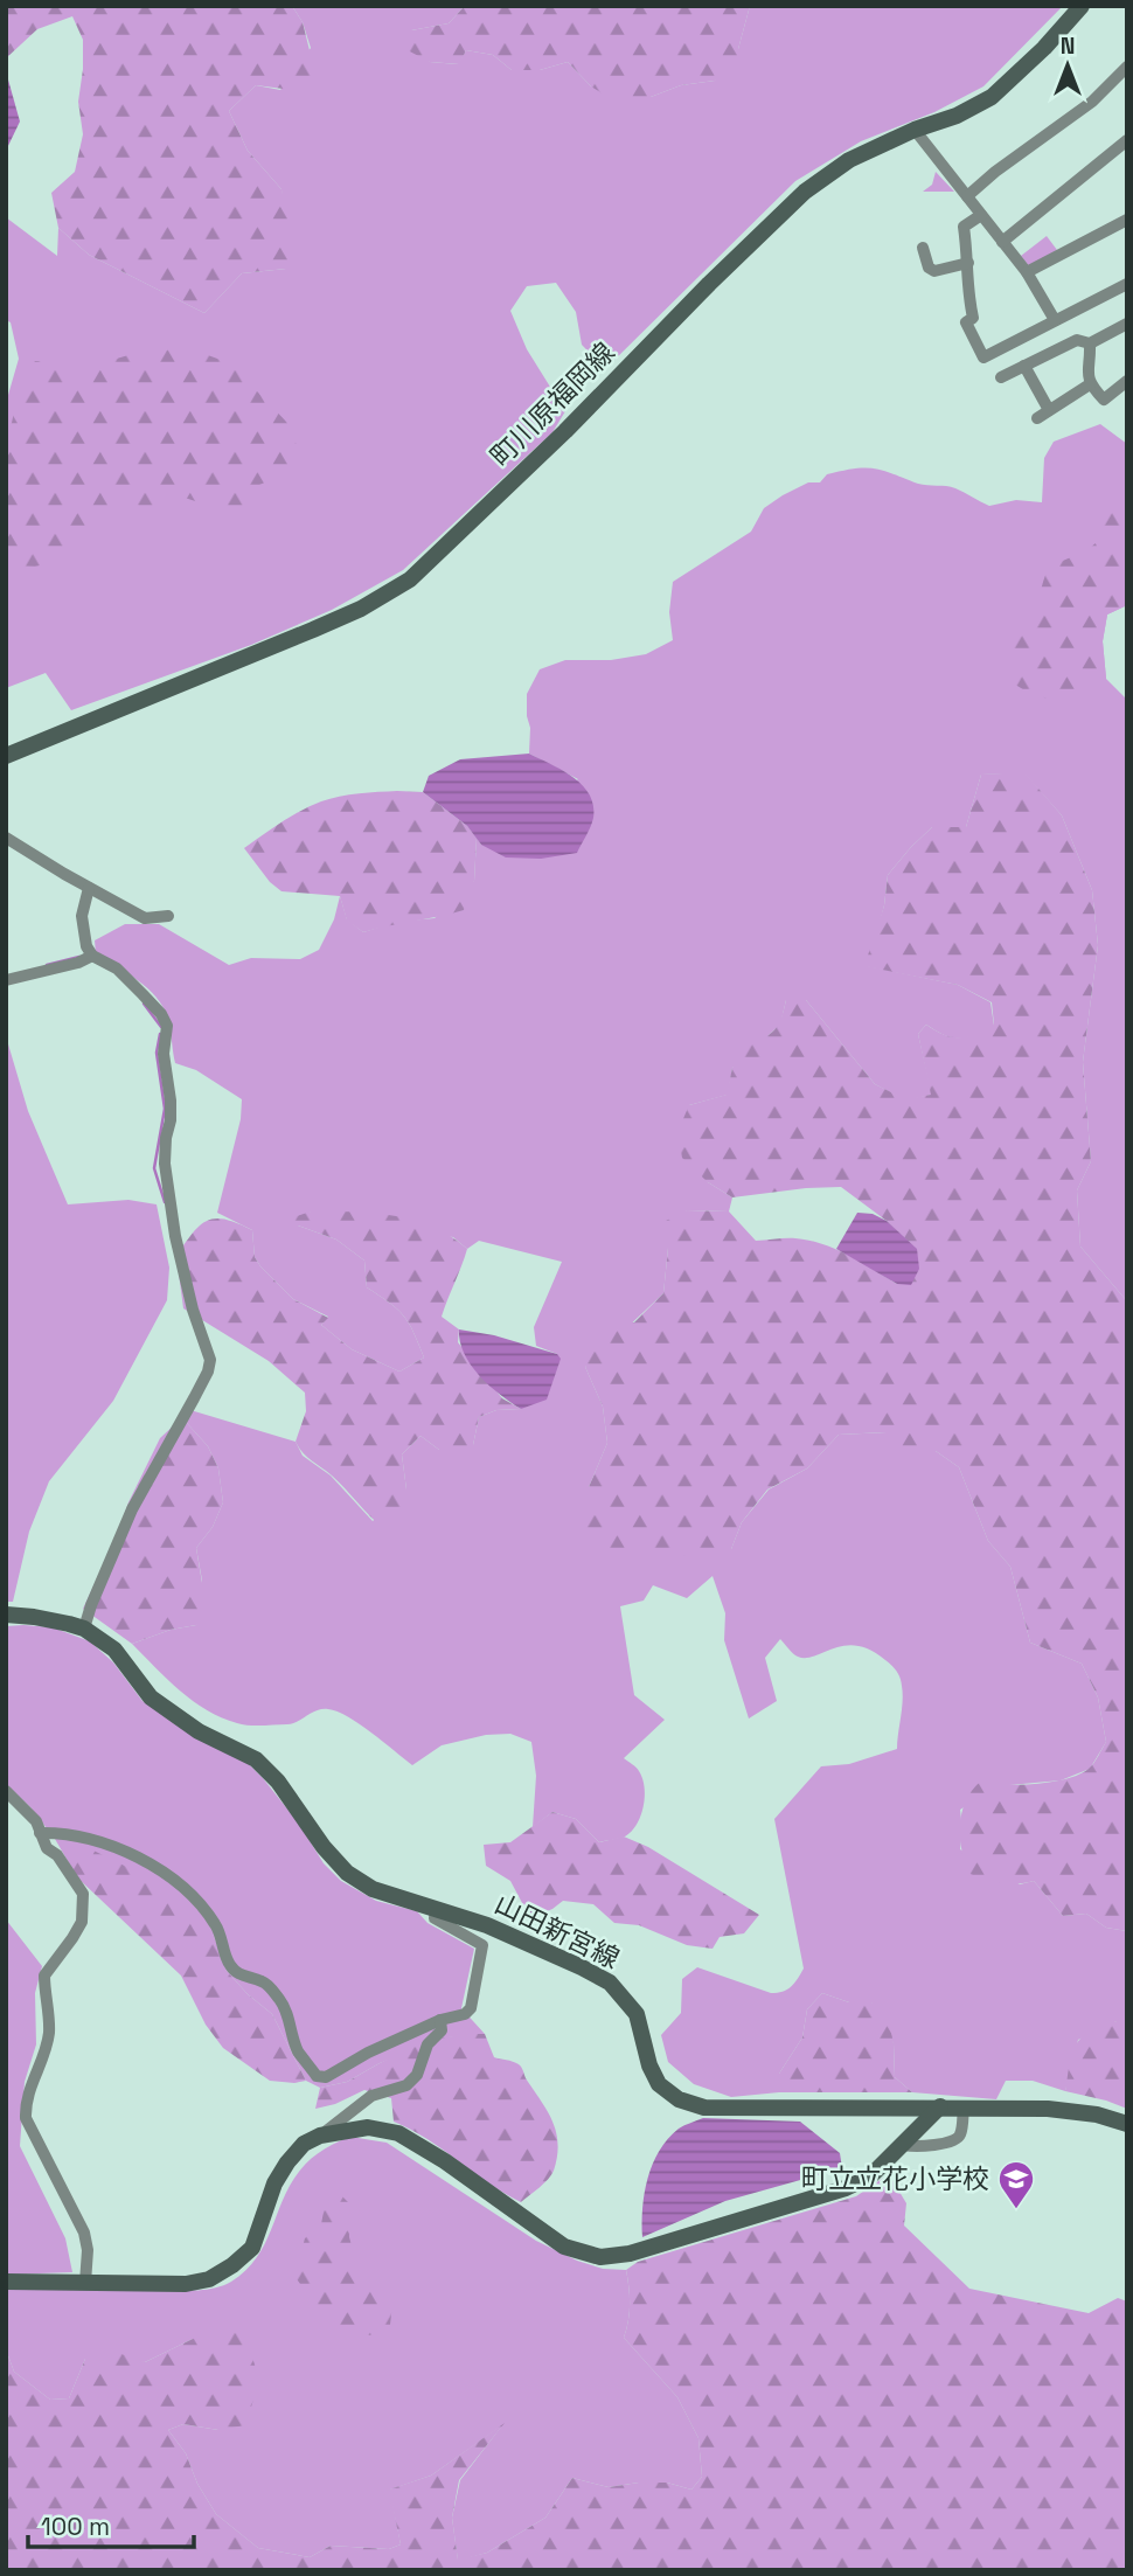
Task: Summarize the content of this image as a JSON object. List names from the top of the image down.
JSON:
{
  "streets": {
    "main road": ["町川原福岡線", "山田新宮線"]
  },
  "places": {
    "school or university": ["町立立花小学校"]
  },
  "scale_bar": "100 m",
  "north": "top"
}
